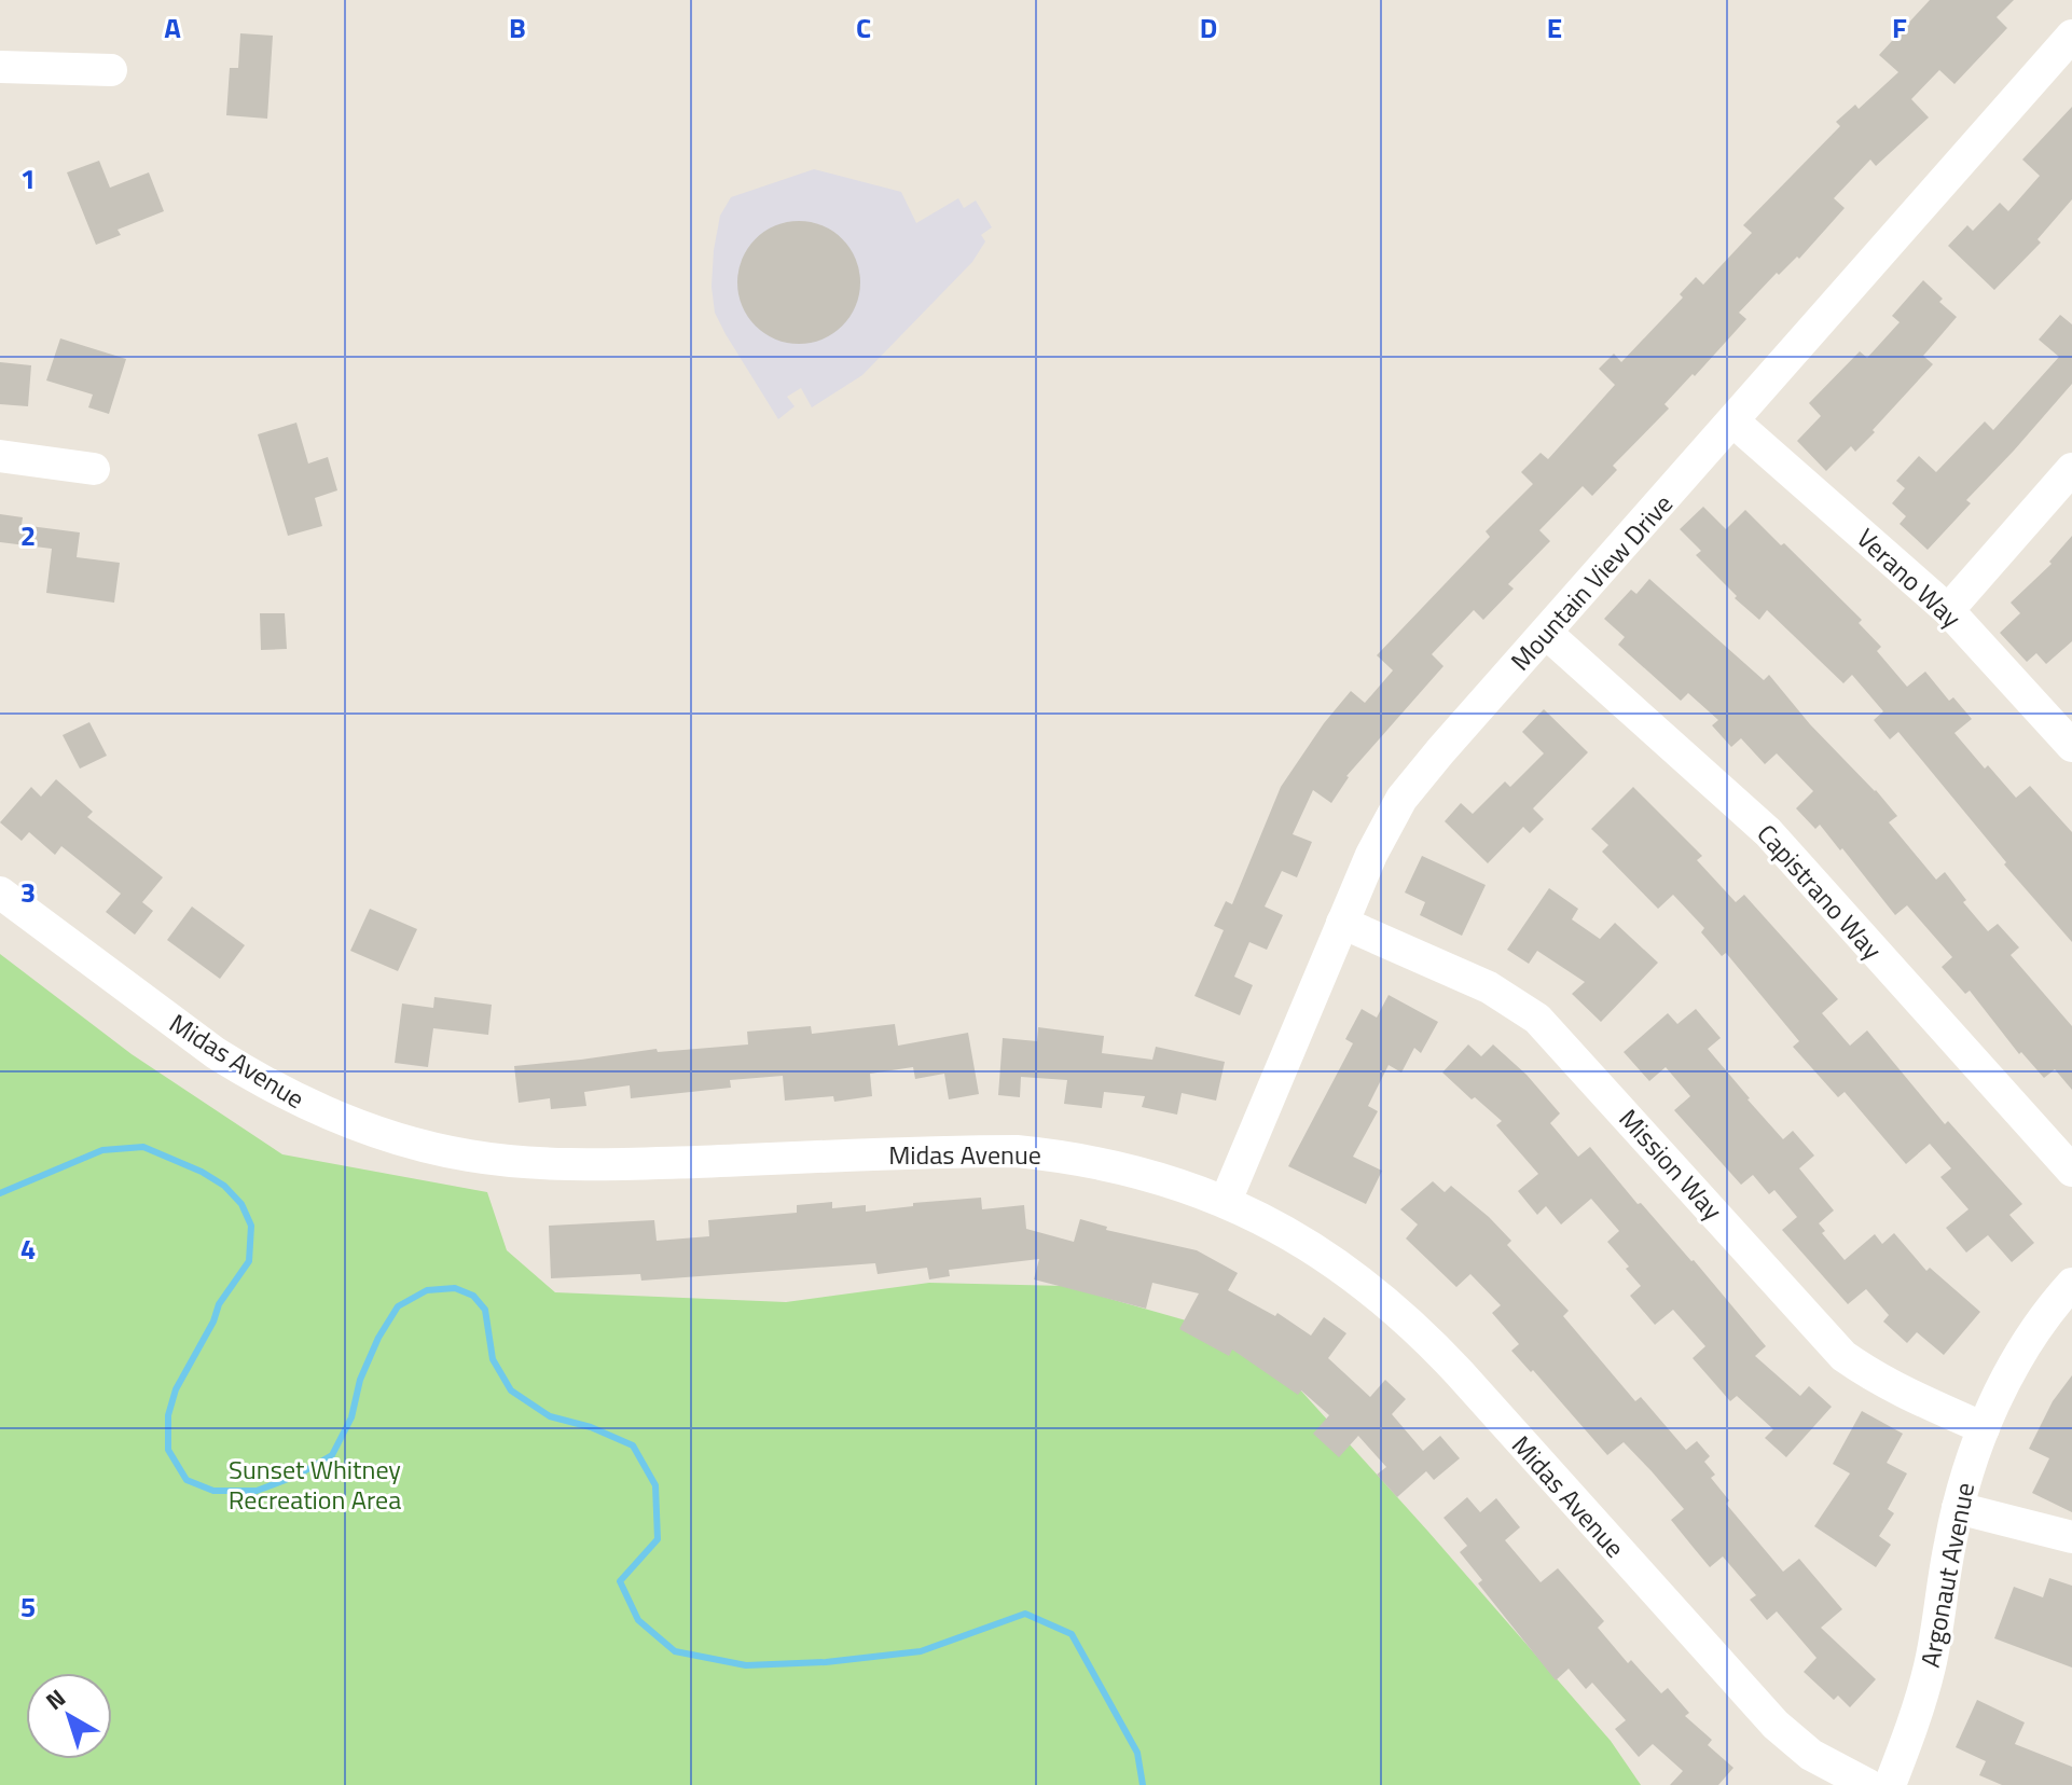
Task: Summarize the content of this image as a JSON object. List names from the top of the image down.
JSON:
{
  "streets": {
    "street": [
      "Verano Way",
      "Mountain View Drive",
      "Capistrano Way",
      "Midas Avenue",
      "Mission Way",
      "Argonaut Avenue"
    ]
  },
  "crossings": [
    ["Verano Way", "Mountain View Drive"],
    ["Mountain View Drive", "Capistrano Way"],
    ["Mountain View Drive", "Midas Avenue"],
    ["Mountain View Drive", "Mission Way"],
    ["Mission Way", "Argonaut Avenue"]
  ],
  "parks": ["Sunset Whitney Recreation Area"],
  "north": "top left",
  "grid": {
    "columns": [
      "A",
      "B",
      "C",
      "D",
      "E",
      "F"
    ],
    "rows": [
      "1",
      "2",
      "3",
      "4",
      "5"
    ]
  }
}
